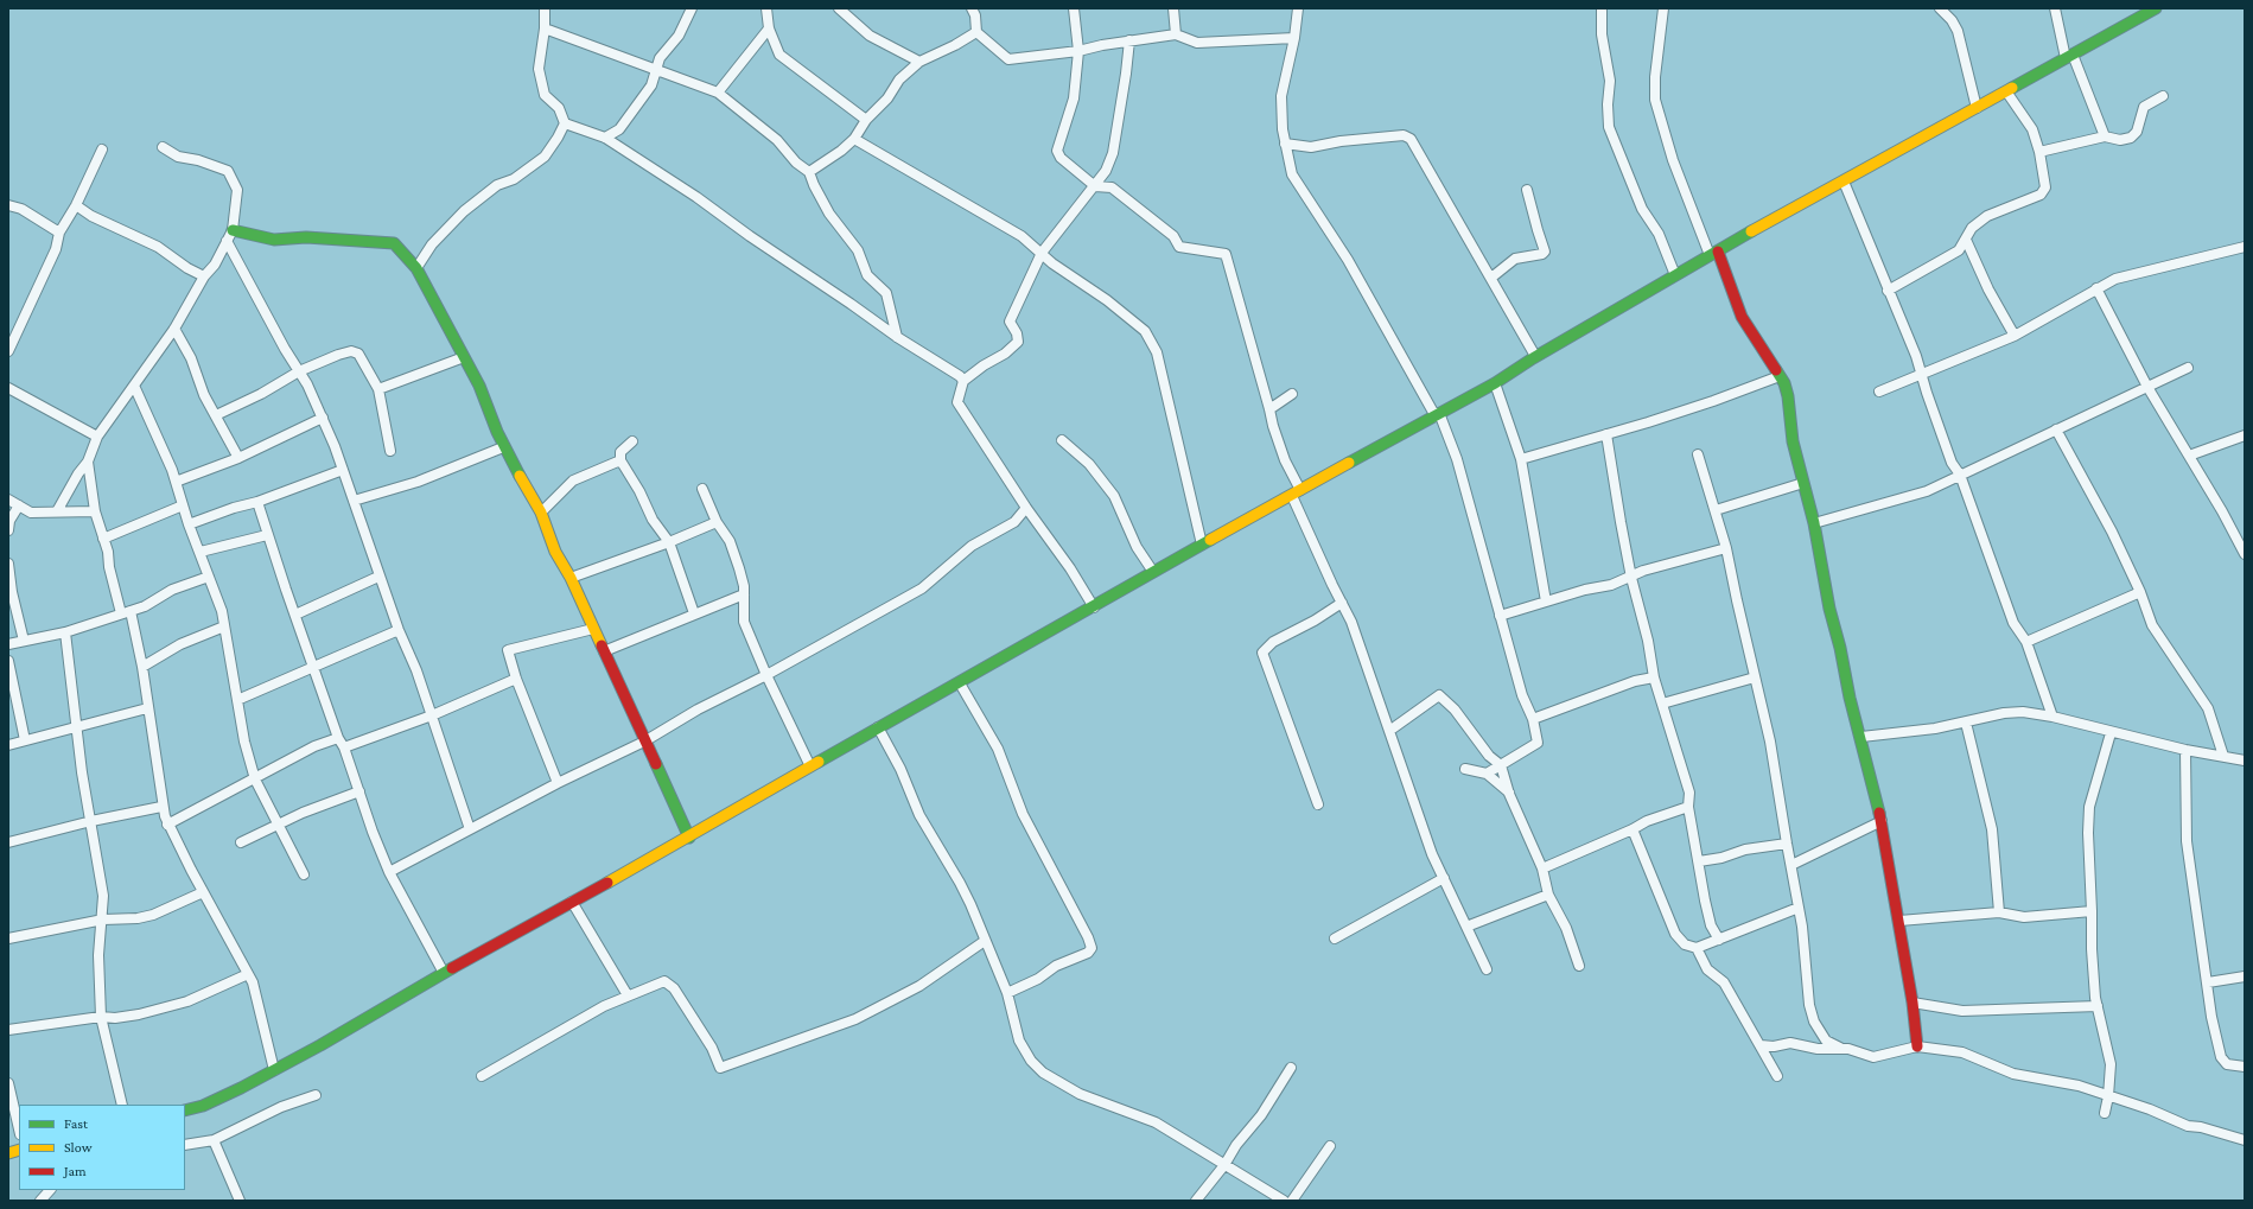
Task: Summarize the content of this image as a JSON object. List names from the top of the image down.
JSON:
{
  "legend": ["Fast", "Slow", "Jam"]
}
